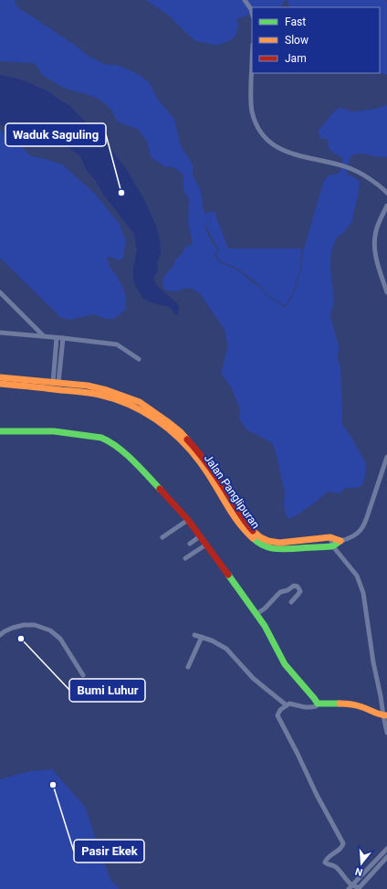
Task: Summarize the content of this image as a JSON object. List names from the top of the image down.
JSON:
{
  "streets": {
    "main road": ["Jalan Panglipuran"]
  },
  "places": ["Waduk Saguling", "Bumi Luhur", "Pasir Ekek"],
  "legend": ["Fast", "Slow", "Jam"],
  "north": "bottom"
}
